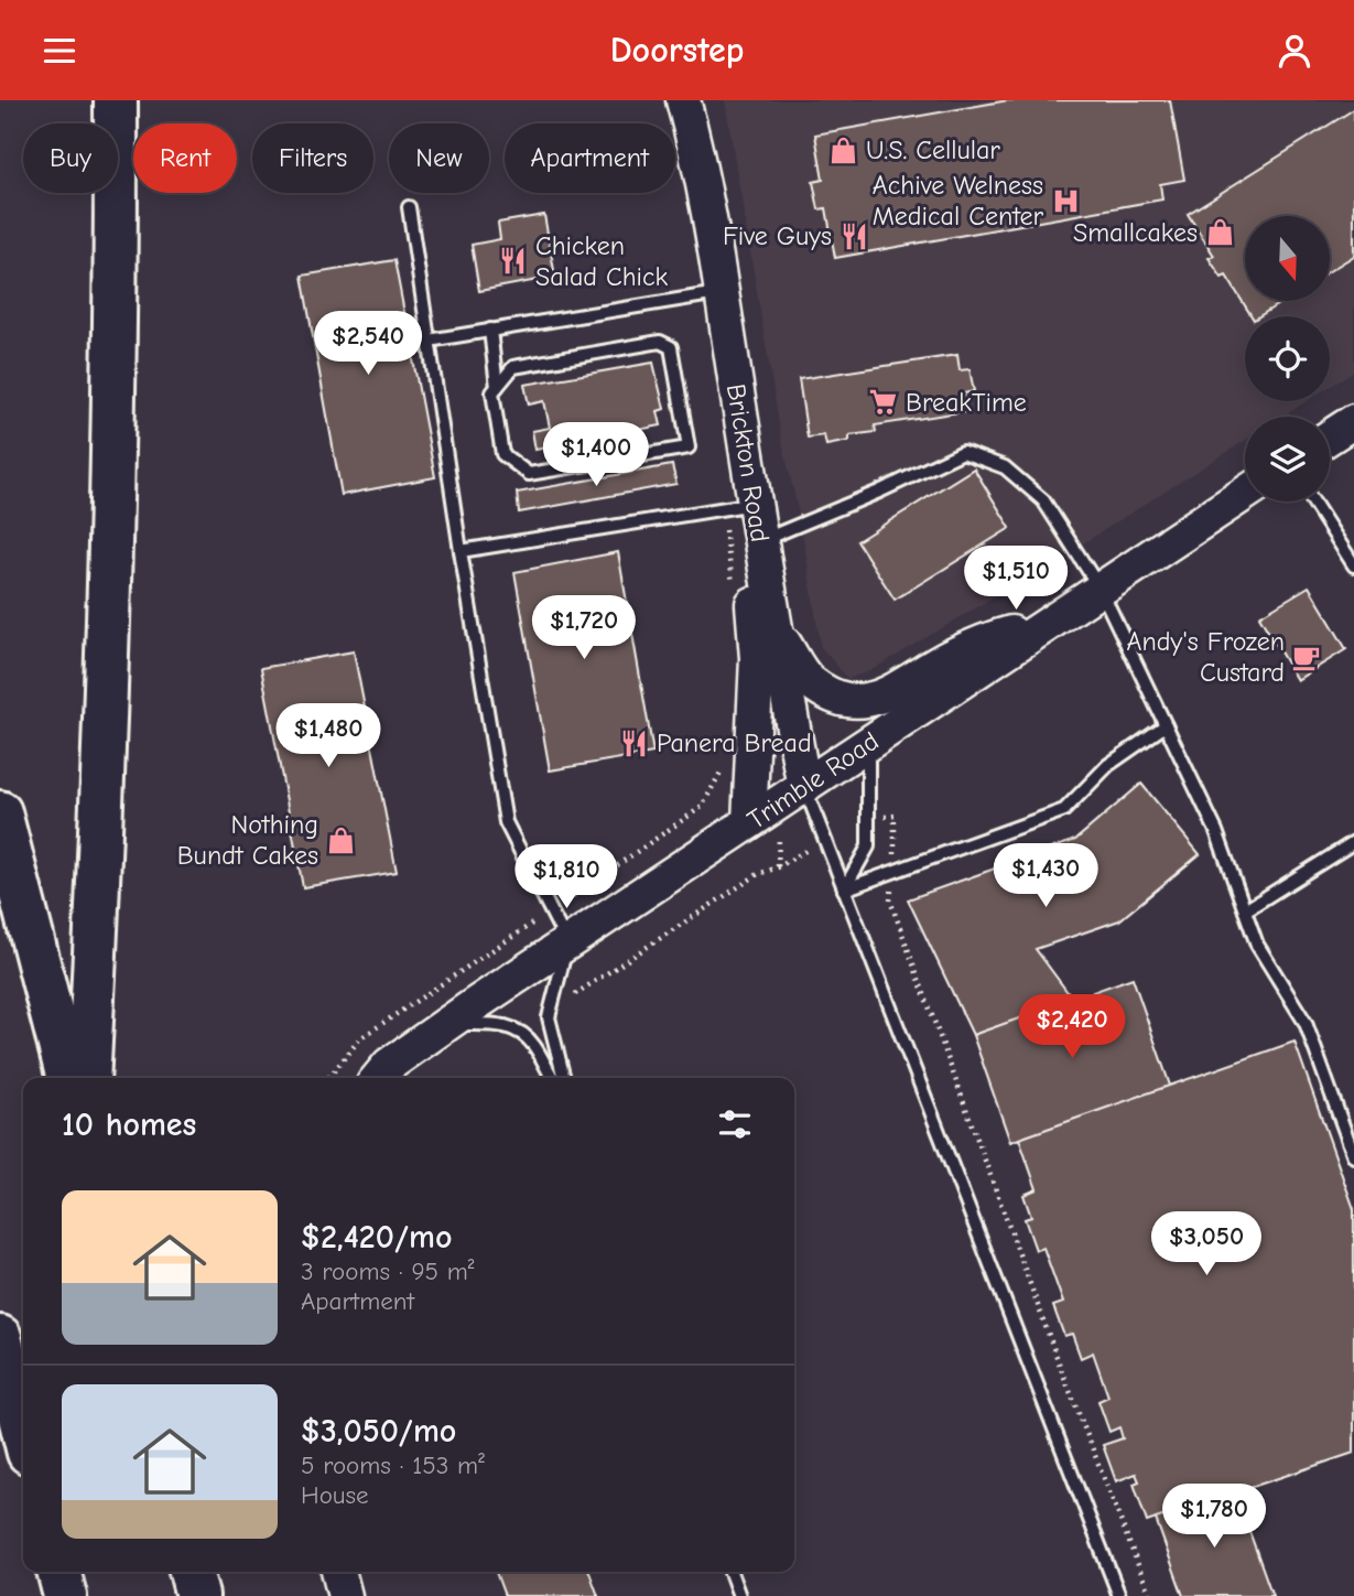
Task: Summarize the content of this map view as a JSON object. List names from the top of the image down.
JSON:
{
  "streets": {
    "street": ["Brickton Road", "Trimble Road"]
  },
  "crossings": [
    ["Brickton Road", "Trimble Road"]
  ],
  "places": {
    "shop": ["U.S. Cellular", "Smallcakes", "Nothing Bundt Cakes"],
    "hospital": ["Achive Welness Medical Center"],
    "restaurant": ["Five Guys", "Chicken Salad Chick", "Panera Bread"],
    "supermarket": ["BreakTime"],
    "cafe": ["Andy's Frozen Custard"]
  },
  "north": "bottom",
  "page": {
    "header": "Doorstep",
    "chip": [
      "Buy",
      "Rent",
      "Filters",
      "New",
      "Apartment"
    ],
    "price": [
      "$2,540",
      "$1,400",
      "$1,510",
      "$1,720",
      "$1,480",
      "$1,430",
      "$1,810",
      "$2,420",
      "$3,050",
      "$1,780"
    ],
    "heading": "10 homes",
    "list": [
      {
        "name": "$2,420/mo",
        "note": "3 rooms · 95 m² · Apartment"
      },
      {
        "name": "$3,050/mo",
        "note": "5 rooms · 153 m² · House"
      }
    ]
  }
}
